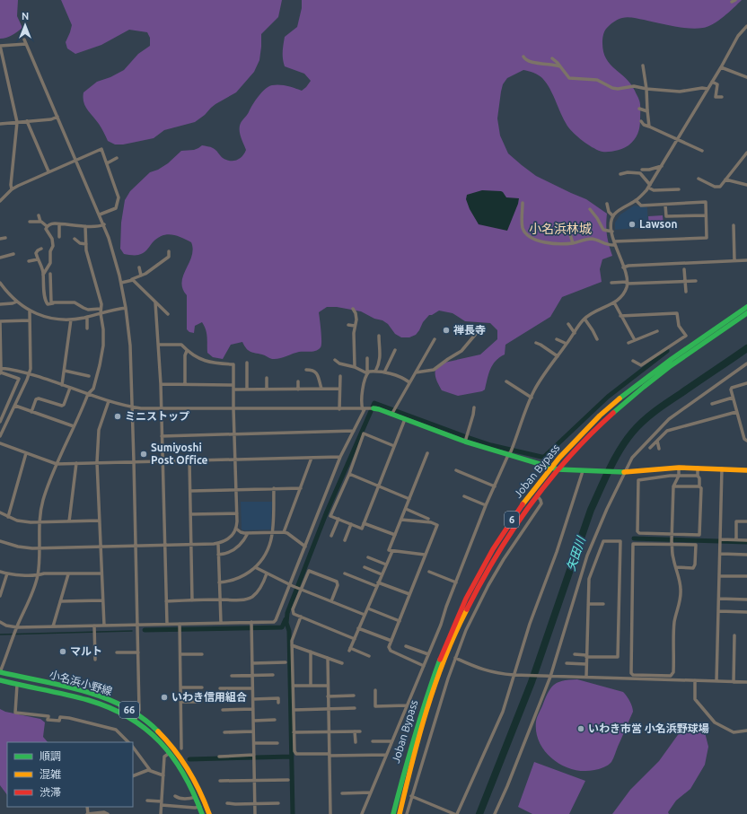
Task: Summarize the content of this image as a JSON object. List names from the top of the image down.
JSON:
{
  "streets": {
    "main road": [
      "Joban Bypass",
      "6",
      "小名浜小野線",
      "66"
    ]
  },
  "districts": ["小名浜林城"],
  "water": ["矢田川"],
  "places": [
    "Lawson",
    "禅長寺",
    "ミニストップ",
    "Sumiyoshi Post Office",
    "マルト",
    "いわき信用組合",
    "いわき市営 小名浜野球場"
  ],
  "legend": ["順調", "混雑", "渋滞"],
  "north": "top"
}
